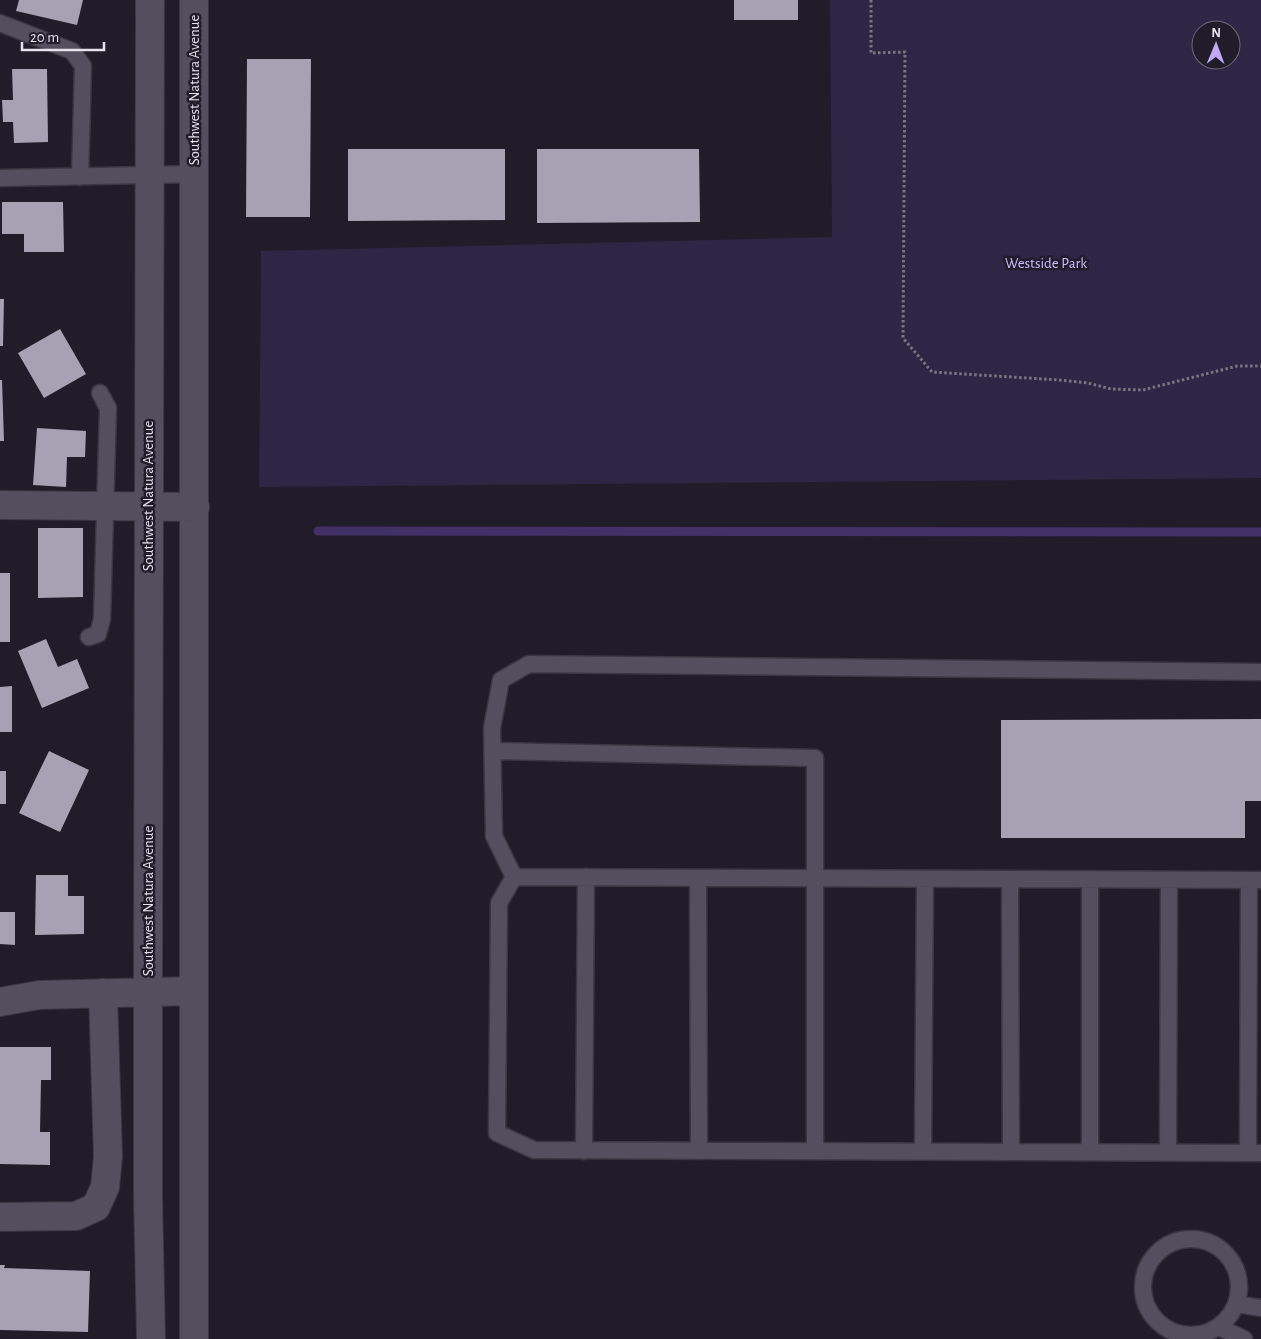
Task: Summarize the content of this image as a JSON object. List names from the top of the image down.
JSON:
{
  "streets": {
    "street": ["Southwest Natura Avenue"]
  },
  "parks": ["Westside Park"],
  "scale_bar": "20 m",
  "north": "top"
}
